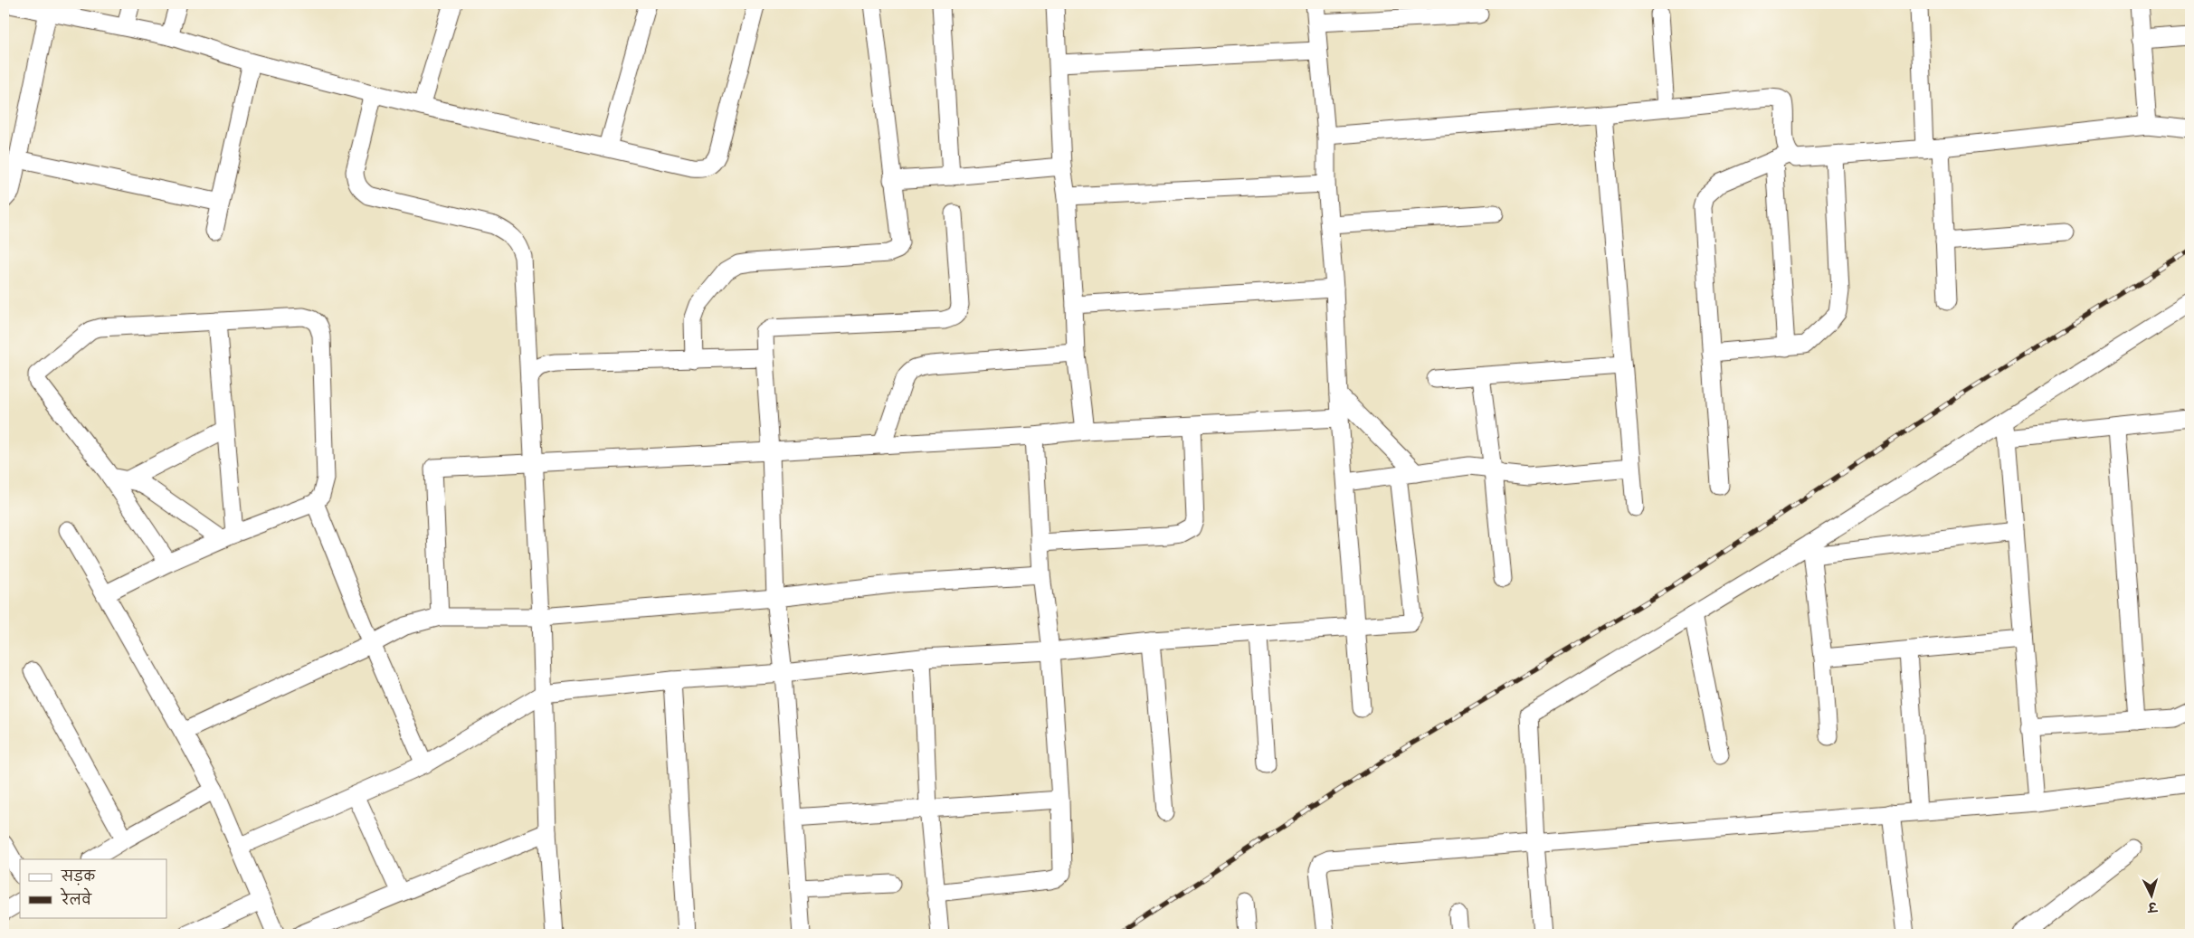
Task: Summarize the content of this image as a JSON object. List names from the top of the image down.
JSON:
{
  "legend": ["सड़क", "रेलवे"],
  "north": "bottom"
}
